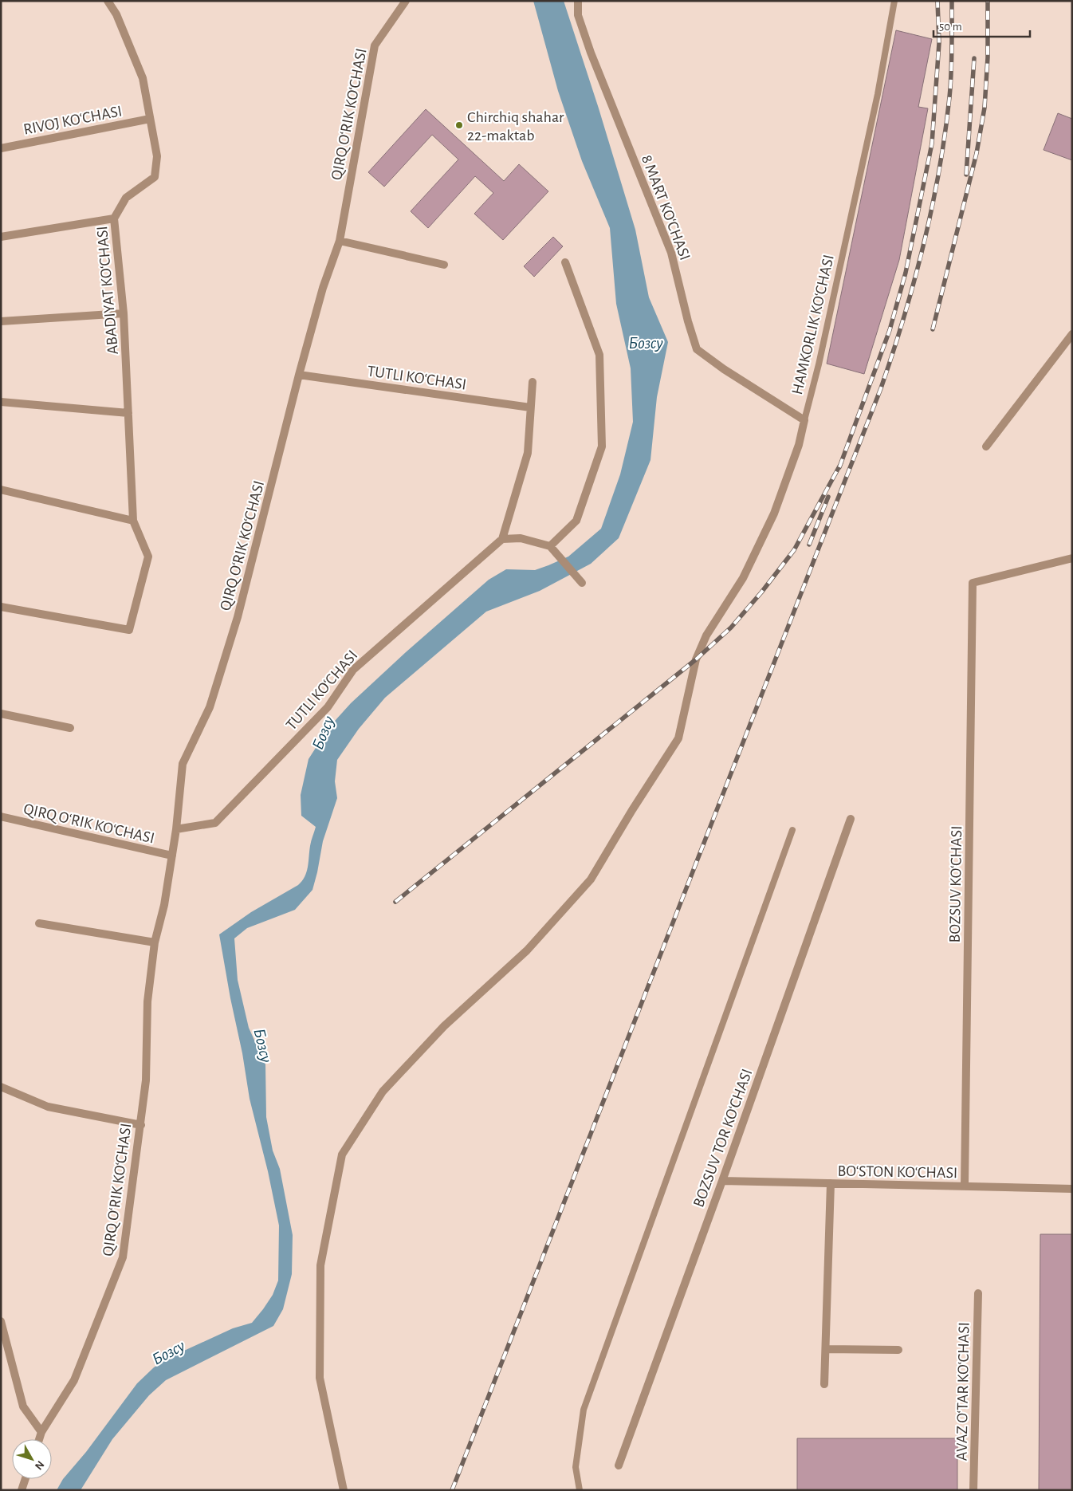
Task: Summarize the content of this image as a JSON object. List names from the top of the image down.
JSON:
{
  "streets": {
    "street": [
      "QIRQ O‘RIK KO‘CHASI",
      "RIVOJ KO‘CHASI",
      "8 MART KO‘CHASI",
      "ABADIYAT KO‘CHASI",
      "HAMKORLIK KO‘CHASI",
      "TUTLI KO‘CHASI",
      "BOZSUV KO‘CHASI",
      "BOZSUV TOR KO‘CHASI",
      "BO‘STON KO‘CHASI",
      "AVAZ O‘TAR KO‘CHASI"
    ]
  },
  "crossings": [
    ["QIRQ O‘RIK KO‘CHASI", "TUTLI KO‘CHASI"],
    ["RIVOJ KO‘CHASI", "ABADIYAT KO‘CHASI"],
    ["8 MART KO‘CHASI", "HAMKORLIK KO‘CHASI"],
    ["BOZSUV KO‘CHASI", "BO‘STON KO‘CHASI"],
    ["BOZSUV TOR KO‘CHASI", "BO‘STON KO‘CHASI"]
  ],
  "water": ["Бозсу"],
  "places": ["Chirchiq shahar 22-maktab"],
  "scale_bar": "50 m",
  "north": "bottom right"
}
